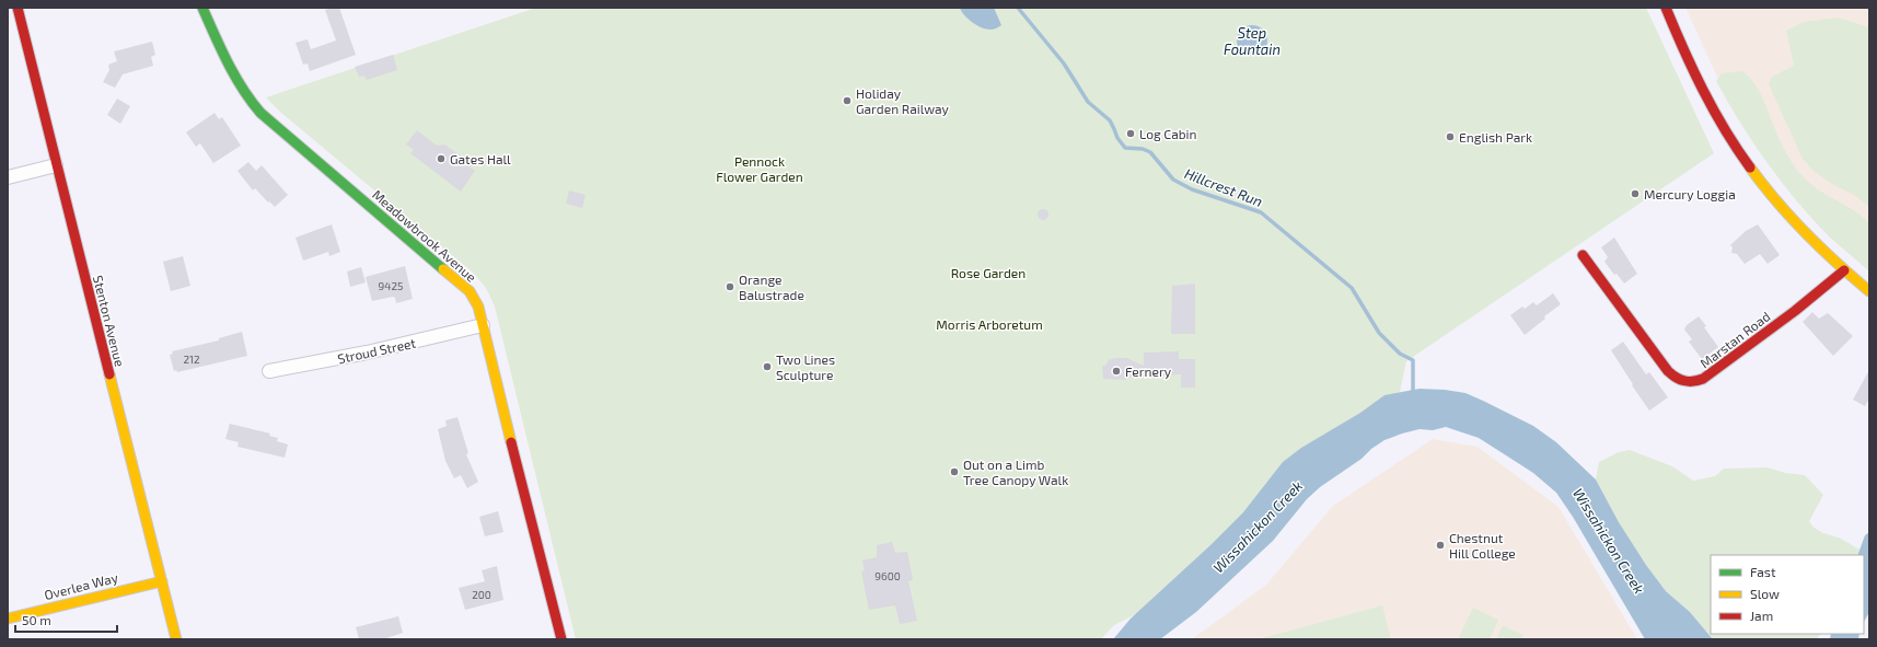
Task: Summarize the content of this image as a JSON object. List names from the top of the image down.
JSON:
{
  "streets": {
    "street": [
      "Meadowbrook Avenue",
      "Stenton Avenue",
      "Marstan Road",
      "Stroud Street",
      "Overlea Way"
    ]
  },
  "crossings": [
    ["Meadowbrook Avenue", "Stroud Street"],
    ["Stenton Avenue", "Overlea Way"]
  ],
  "water": ["Step Fountain", "Hillcrest Run", "Wissahickon Creek"],
  "parks": ["Pennock Flower Garden", "Rose Garden", "Morris Arboretum"],
  "places": [
    "Holiday Garden Railway",
    "Log Cabin",
    "English Park",
    "Gates Hall",
    "Mercury Loggia",
    "Orange Balustrade",
    "Two Lines Sculpture",
    "Fernery",
    "Out on a Limb Tree Canopy Walk",
    "Chestnut Hill College"
  ],
  "house_numbers": [
    "9425",
    "212",
    "9600",
    "200"
  ],
  "legend": ["Fast", "Slow", "Jam"],
  "scale_bar": "50 m"
}
